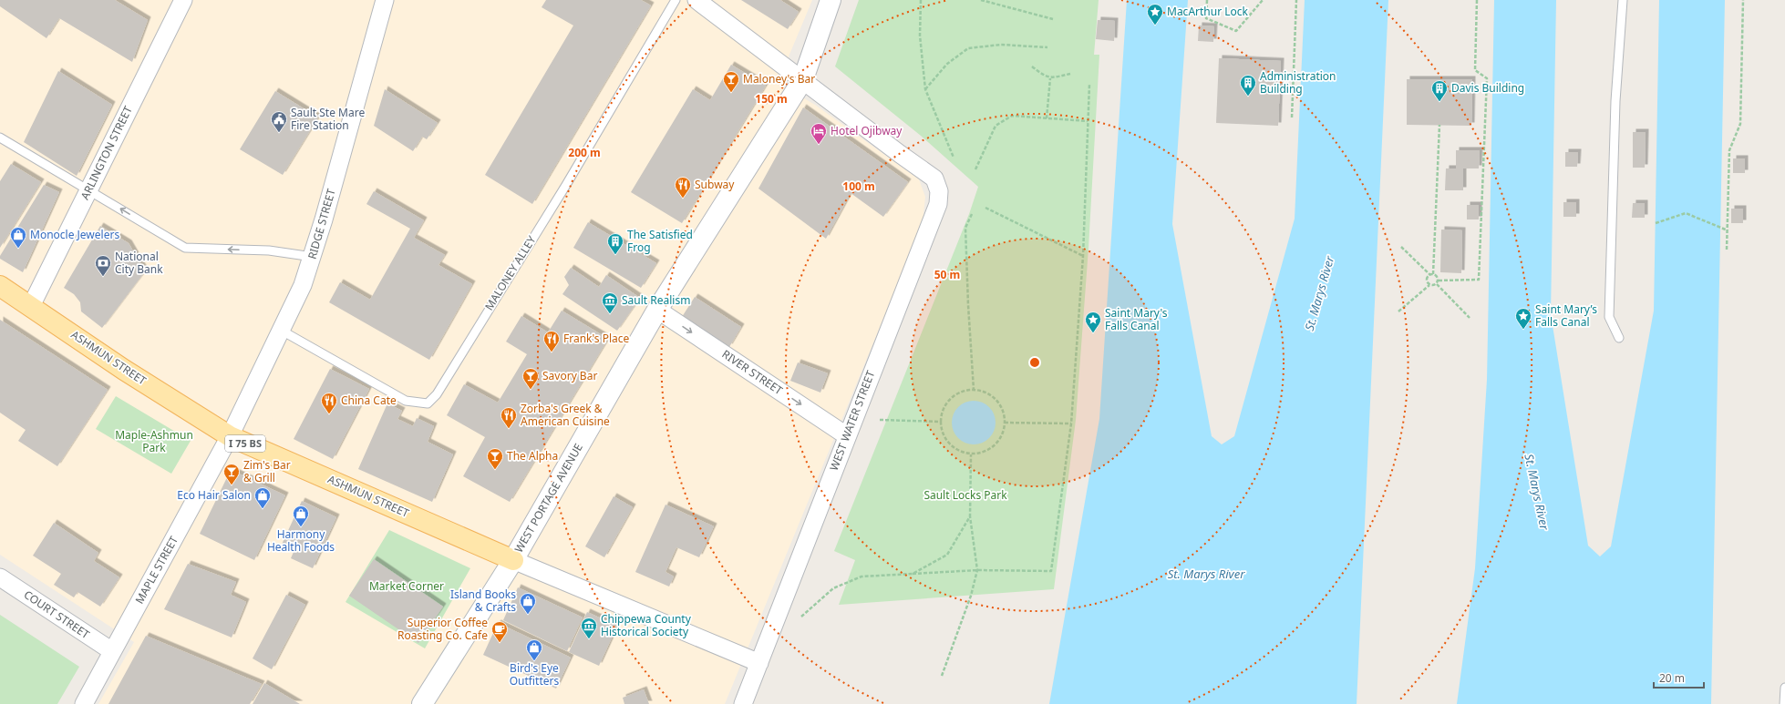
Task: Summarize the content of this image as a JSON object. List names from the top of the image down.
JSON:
{
  "streets": {
    "main road": ["ASHMUN STREET", "I 75 BS"],
    "street": [
      "ARLINGTON STREET",
      "RIDGE STREET",
      "RIVER STREET",
      "WEST WATER STREET",
      "WEST PORTAGE AVENUE",
      "MAPLE STREET",
      "COURT STREET"
    ],
    "lane": ["MALONEY ALLEY"]
  },
  "crossings": [
    ["ARLINGTON STREET", "ASHMUN STREET"],
    ["RIDGE STREET", "MALONEY ALLEY"],
    ["RIDGE STREET", "ASHMUN STREET"],
    ["RIDGE STREET", "MAPLE STREET"],
    ["ASHMUN STREET", "WEST WATER STREET"],
    ["ASHMUN STREET", "WEST PORTAGE AVENUE"],
    ["ASHMUN STREET", "MAPLE STREET"],
    ["RIVER STREET", "WEST WATER STREET"],
    ["RIVER STREET", "WEST PORTAGE AVENUE"],
    ["WEST WATER STREET", "WEST PORTAGE AVENUE"],
    ["MAPLE STREET", "COURT STREET"]
  ],
  "one_way": ["RIVER STREET"],
  "water": ["St. Marys River"],
  "parks": ["Maple-Ashmun Park", "Sault Locks Park", "Market Corner"],
  "places": {
    "place": ["MacArthur Lock", "Saint Mary’s Falls Canal", "Saint Mary's Falls Canal"],
    "bar": [
      "Maloney's Bar",
      "Savory Bar",
      "The Alpha",
      "Zim's Bar & Grill"
    ],
    "building": ["Administration Building", "Davis Building", "The Satisfied Frog"],
    "public building": ["Sault Ste Mare Fire Station"],
    "hotel": ["Hotel Ojibway"],
    "restaurant": [
      "Subway",
      "Frank's Place",
      "China Cate",
      "Zorba's Greek & American Cuisine"
    ],
    "shop": [
      "Monocle Jewelers",
      "Eco Hair Salon",
      "Harmony Health Foods",
      "Island Books & Crafts",
      "Bird's Eye Outfitters"
    ],
    "bank": ["National City Bank"],
    "museum": ["Sault Realism", "Chippewa County Historical Society"],
    "cafe": ["Superior Coffee Roasting Co. Cafe"]
  },
  "scale_bar": "20 m",
  "rings": [
    "150 m",
    "200 m",
    "100 m",
    "50 m"
  ]
}
